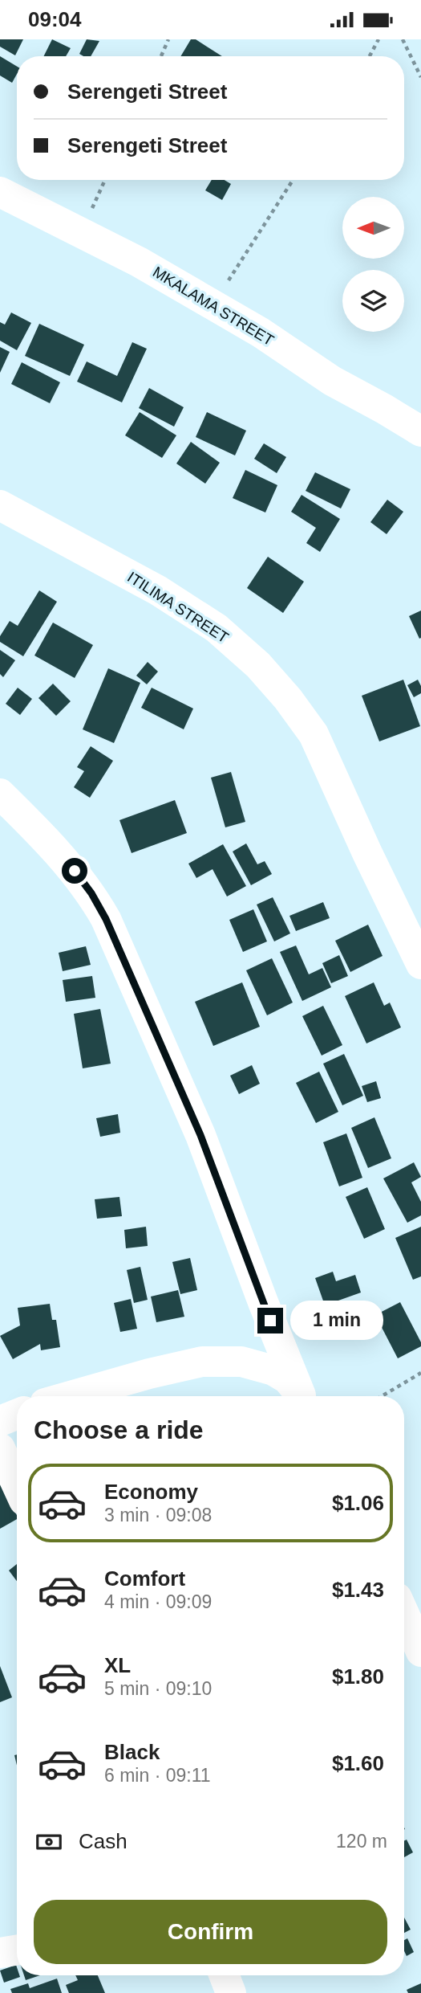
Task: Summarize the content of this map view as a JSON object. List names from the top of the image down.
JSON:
{
  "streets": {
    "street": ["MKALAMA STREET", "ITILIMA STREET"]
  },
  "north": "left",
  "page": {
    "status": "09:04",
    "banner": ["Serengeti Street", "Serengeti Street"],
    "bubble": "1 min",
    "heading": "Choose a ride",
    "list": [
      {
        "name": "Economy",
        "note": "3 min · 09:08",
        "value": "$1.06"
      },
      {
        "name": "Comfort",
        "note": "4 min · 09:09",
        "value": "$1.43"
      },
      {
        "name": "XL",
        "note": "5 min · 09:10",
        "value": "$1.80"
      },
      {
        "name": "Black",
        "note": "6 min · 09:11",
        "value": "$1.60"
      }
    ],
    "pay": ["Cash", "120 m"],
    "buttons": "Confirm"
  }
}
